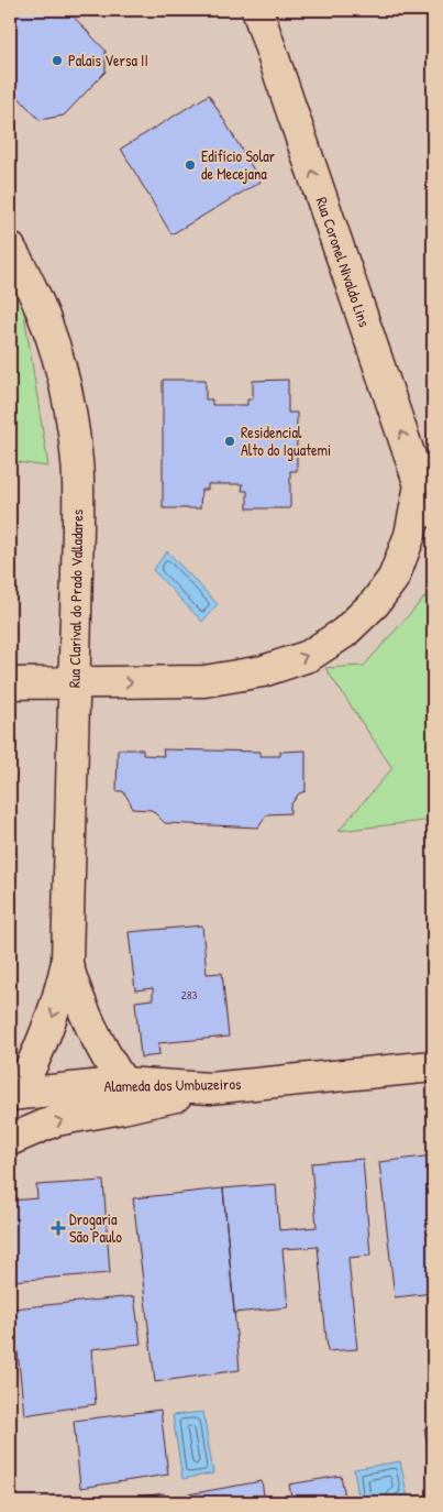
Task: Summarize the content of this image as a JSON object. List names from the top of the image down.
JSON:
{
  "streets": {
    "street": ["Rua Coronel Nivaldo Lins", "Rua Clarival do Prado Valladares", "Alameda dos Umbuzeiros"]
  },
  "crossings": [
    ["Rua Clarival do Prado Valladares", "Alameda dos Umbuzeiros"]
  ],
  "one_way": ["Rua Coronel Nivaldo Lins"],
  "places": {
    "other": ["Palais Versa II", "Edifício Solar de Mecejana", "Residencial Alto do Iguatemi"],
    "health": ["Drogaria São Paulo"]
  },
  "house_numbers": ["283"]
}
